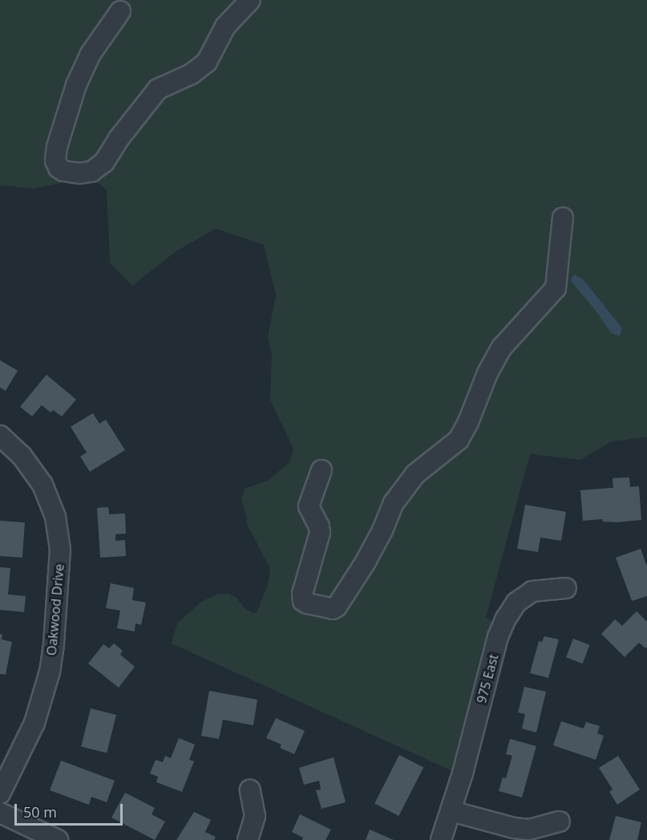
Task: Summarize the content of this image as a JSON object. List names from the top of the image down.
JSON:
{
  "streets": {
    "street": ["Oakwood Drive", "975 East"]
  },
  "scale_bar": "50 m"
}
